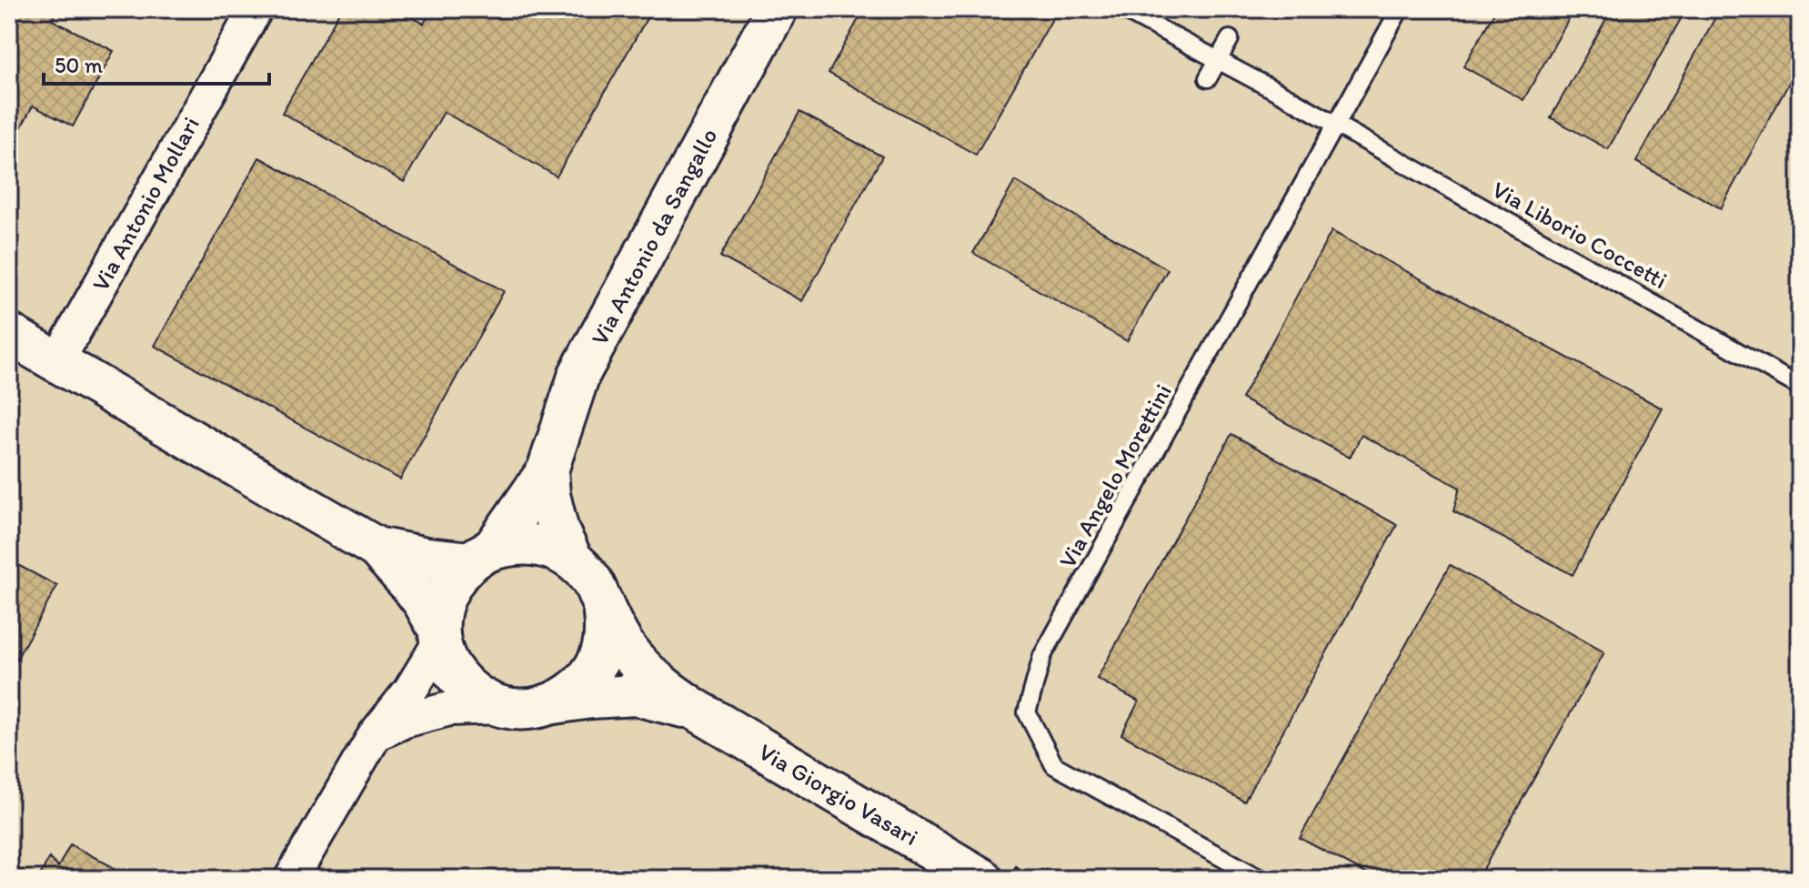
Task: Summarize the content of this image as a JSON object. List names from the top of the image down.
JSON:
{
  "streets": {
    "main road": ["Via Antonio da Sangallo", "Via Giorgio Vasari"],
    "street": ["Via Antonio Mollari"],
    "lane": ["Via Liborio Coccetti", "Via Angelo Morettini"]
  },
  "crossings": [
    ["Via Antonio Mollari", "Via Antonio da Sangallo"],
    ["Via Liborio Coccetti", "Via Angelo Morettini"],
    ["Via Antonio da Sangallo", "Via Giorgio Vasari"]
  ],
  "scale_bar": "50 m"
}
